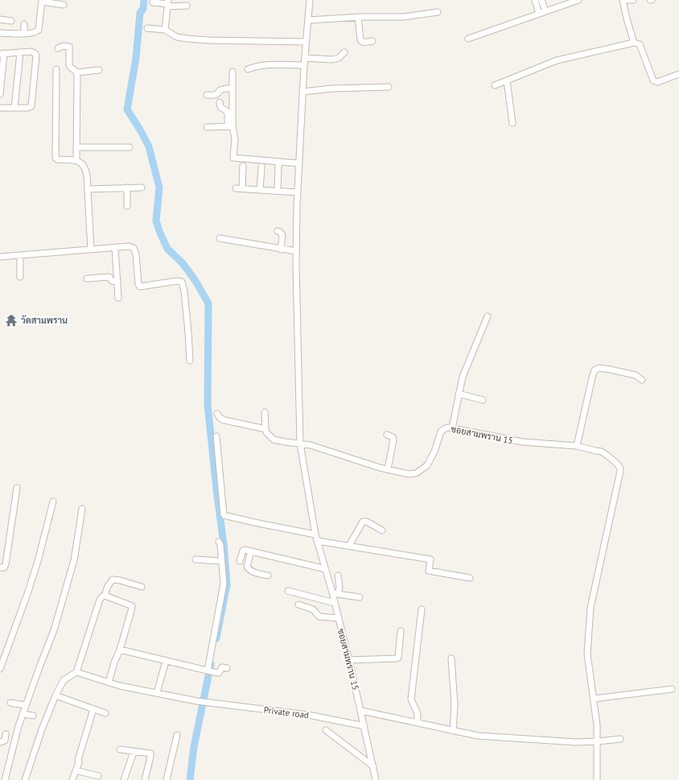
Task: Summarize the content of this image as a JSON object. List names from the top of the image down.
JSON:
{
  "streets": {
    "street": ["ซอยสามพราน 15", "Private road"]
  },
  "crossings": [
    ["ซอยสามพราน 15", "Private road"]
  ],
  "places": {
    "temple": ["วัดสามพราน"]
  }
}
